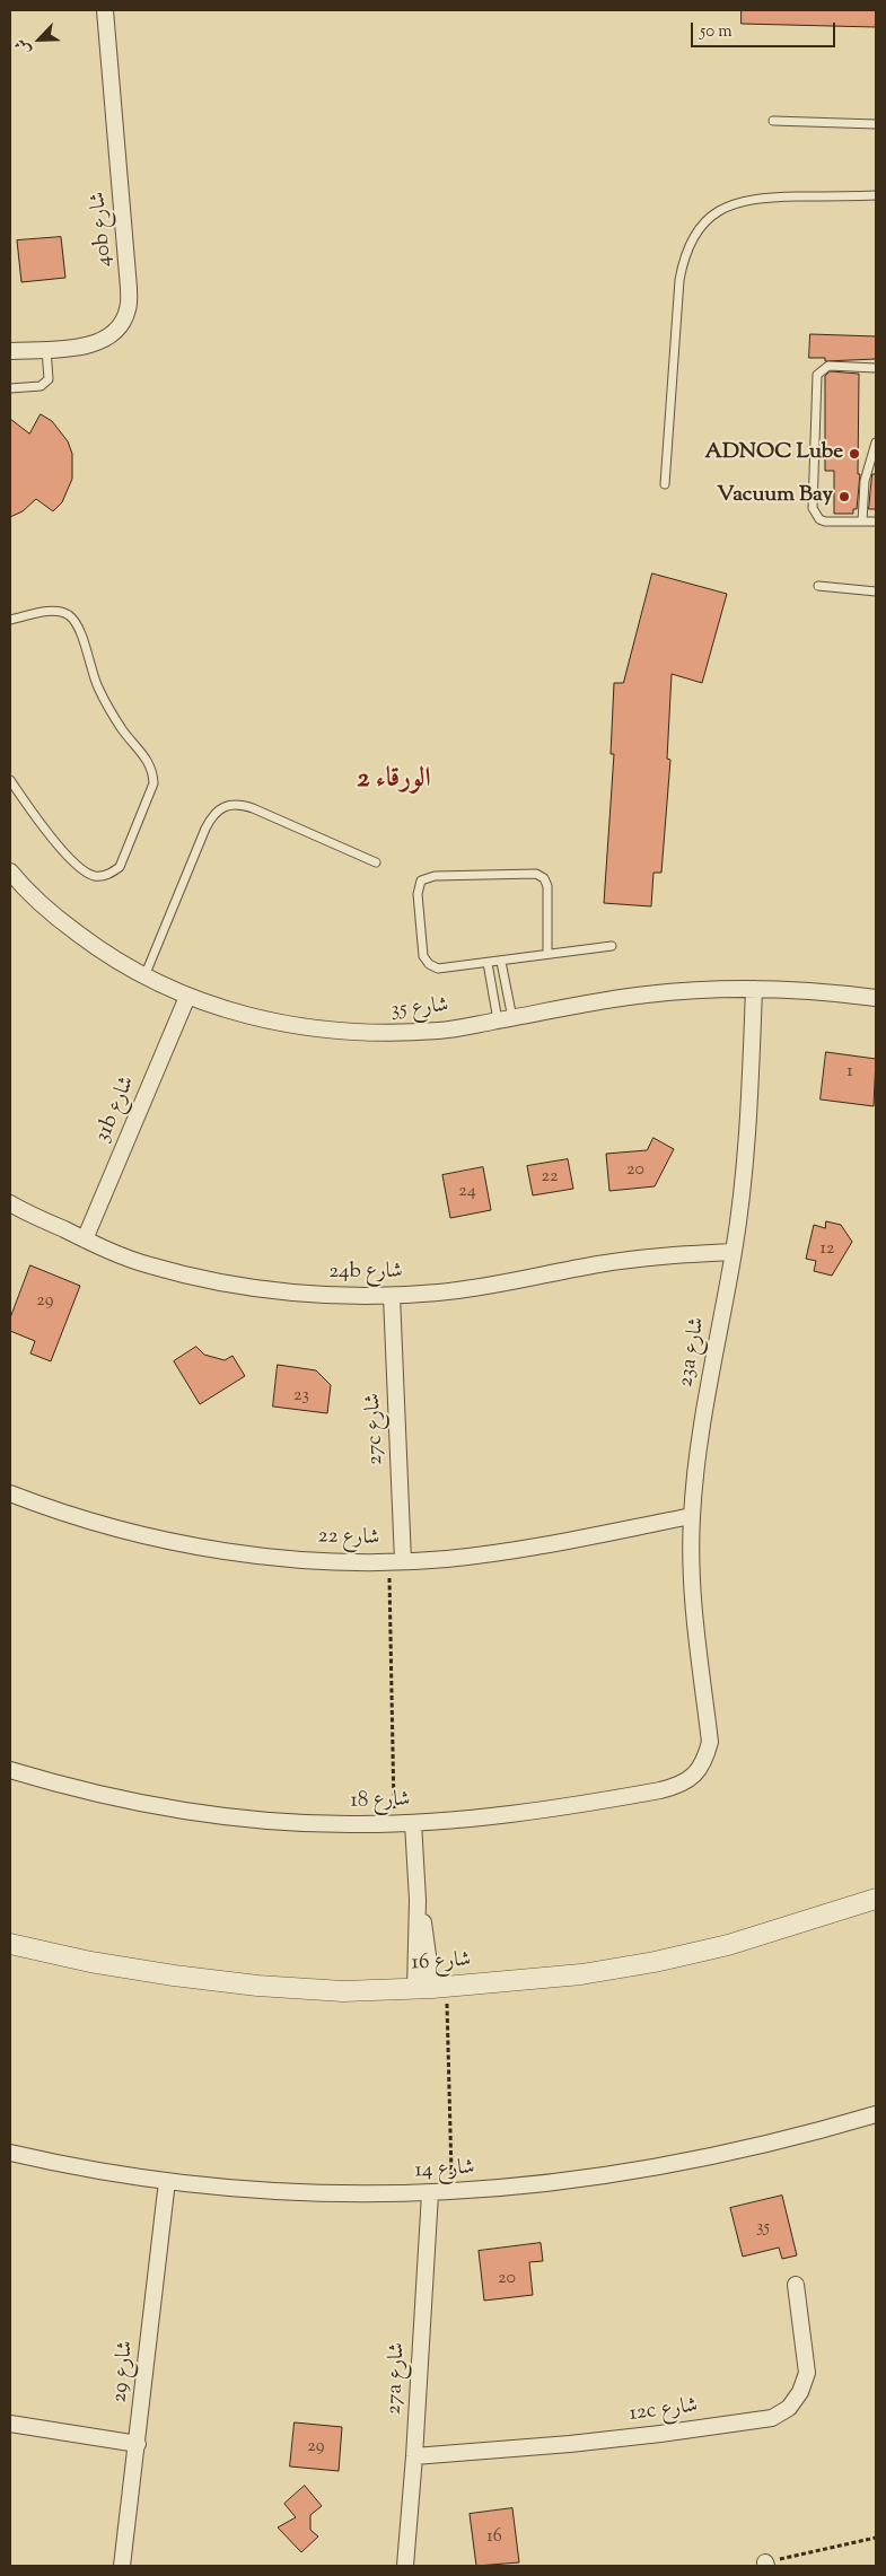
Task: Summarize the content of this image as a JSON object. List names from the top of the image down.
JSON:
{
  "streets": {
    "street": [
      "40b شارع",
      "شارع 35",
      "31b شارع",
      "24b شارع",
      "23a شارع",
      "27c شارع",
      "شارع 22",
      "شارع 18",
      "شارع 16",
      "شارع 14",
      "شارع 29",
      "27a شارع",
      "12c شارع"
    ]
  },
  "crossings": [
    ["شارع 35", "31b شارع"],
    ["شارع 35", "23a شارع"],
    ["31b شارع", "24b شارع"],
    ["24b شارع", "23a شارع"],
    ["24b شارع", "27c شارع"],
    ["23a شارع", "شارع 22"],
    ["23a شارع", "شارع 18"],
    ["27c شارع", "شارع 22"],
    ["شارع 14", "شارع 29"],
    ["شارع 14", "27a شارع"],
    ["27a شارع", "12c شارع"]
  ],
  "districts": ["الورقاء 2"],
  "places": ["ADNOC Lube", "Vacuum Bay"],
  "house_numbers": [
    "1",
    "20",
    "22",
    "24",
    "12",
    "29",
    "23",
    "35",
    "20",
    "29",
    "16"
  ],
  "scale_bar": "50 m",
  "north": "bottom left"
}
